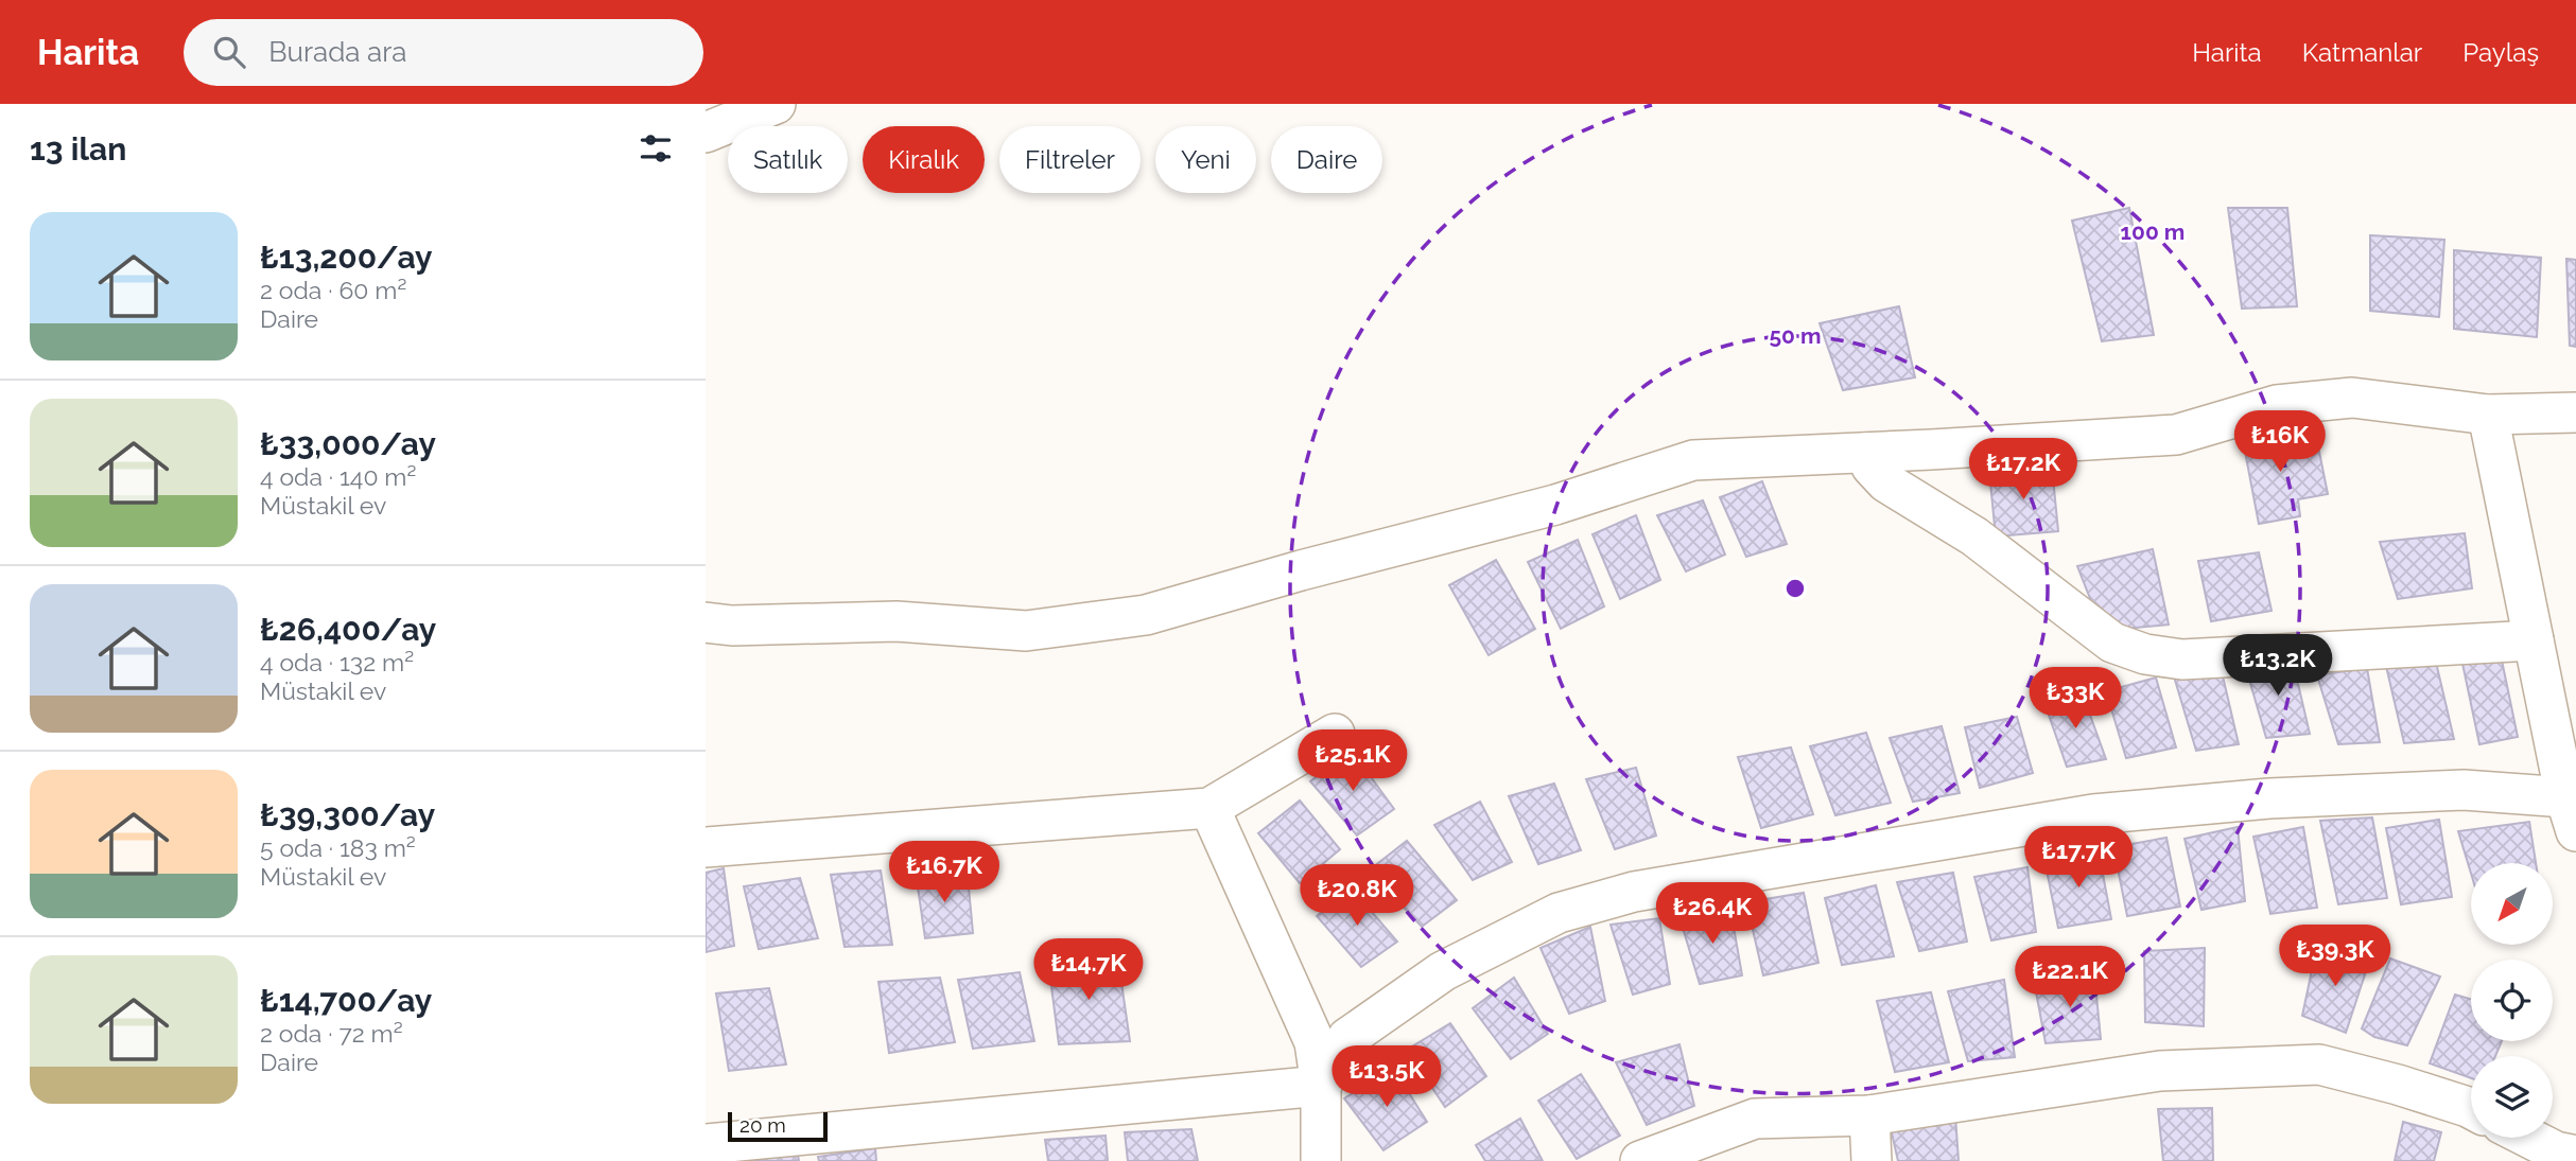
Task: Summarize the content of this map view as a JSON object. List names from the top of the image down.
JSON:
{
  "scale_bar": "20 m",
  "north": "bottom left",
  "page": {
    "header": "Harita",
    "search": "Burada ara",
    "nav": ["Harita", "Katmanlar", "Paylaş"],
    "heading": "13 ilan",
    "chip": [
      "Satılık",
      "Kiralık",
      "Filtreler",
      "Yeni",
      "Daire"
    ],
    "list": [
      {
        "name": "₺13,200/ay",
        "note": "2 oda · 60 m² · Daire"
      },
      {
        "name": "₺33,000/ay",
        "note": "4 oda · 140 m² · Müstakil ev"
      },
      {
        "name": "₺26,400/ay",
        "note": "4 oda · 132 m² · Müstakil ev"
      },
      {
        "name": "₺39,300/ay",
        "note": "5 oda · 183 m² · Müstakil ev"
      },
      {
        "name": "₺14,700/ay",
        "note": "2 oda · 72 m² · Daire"
      }
    ],
    "price": [
      "₺16K",
      "₺17.2K",
      "₺13.2K",
      "₺33K",
      "₺25.1K",
      "₺17.7K",
      "₺16.7K",
      "₺20.8K",
      "₺26.4K",
      "₺39.3K",
      "₺14.7K",
      "₺22.1K",
      "₺13.5K"
    ],
    "scale": "20 m"
  },
  "rings": ["100 m", "50 m"]
}
